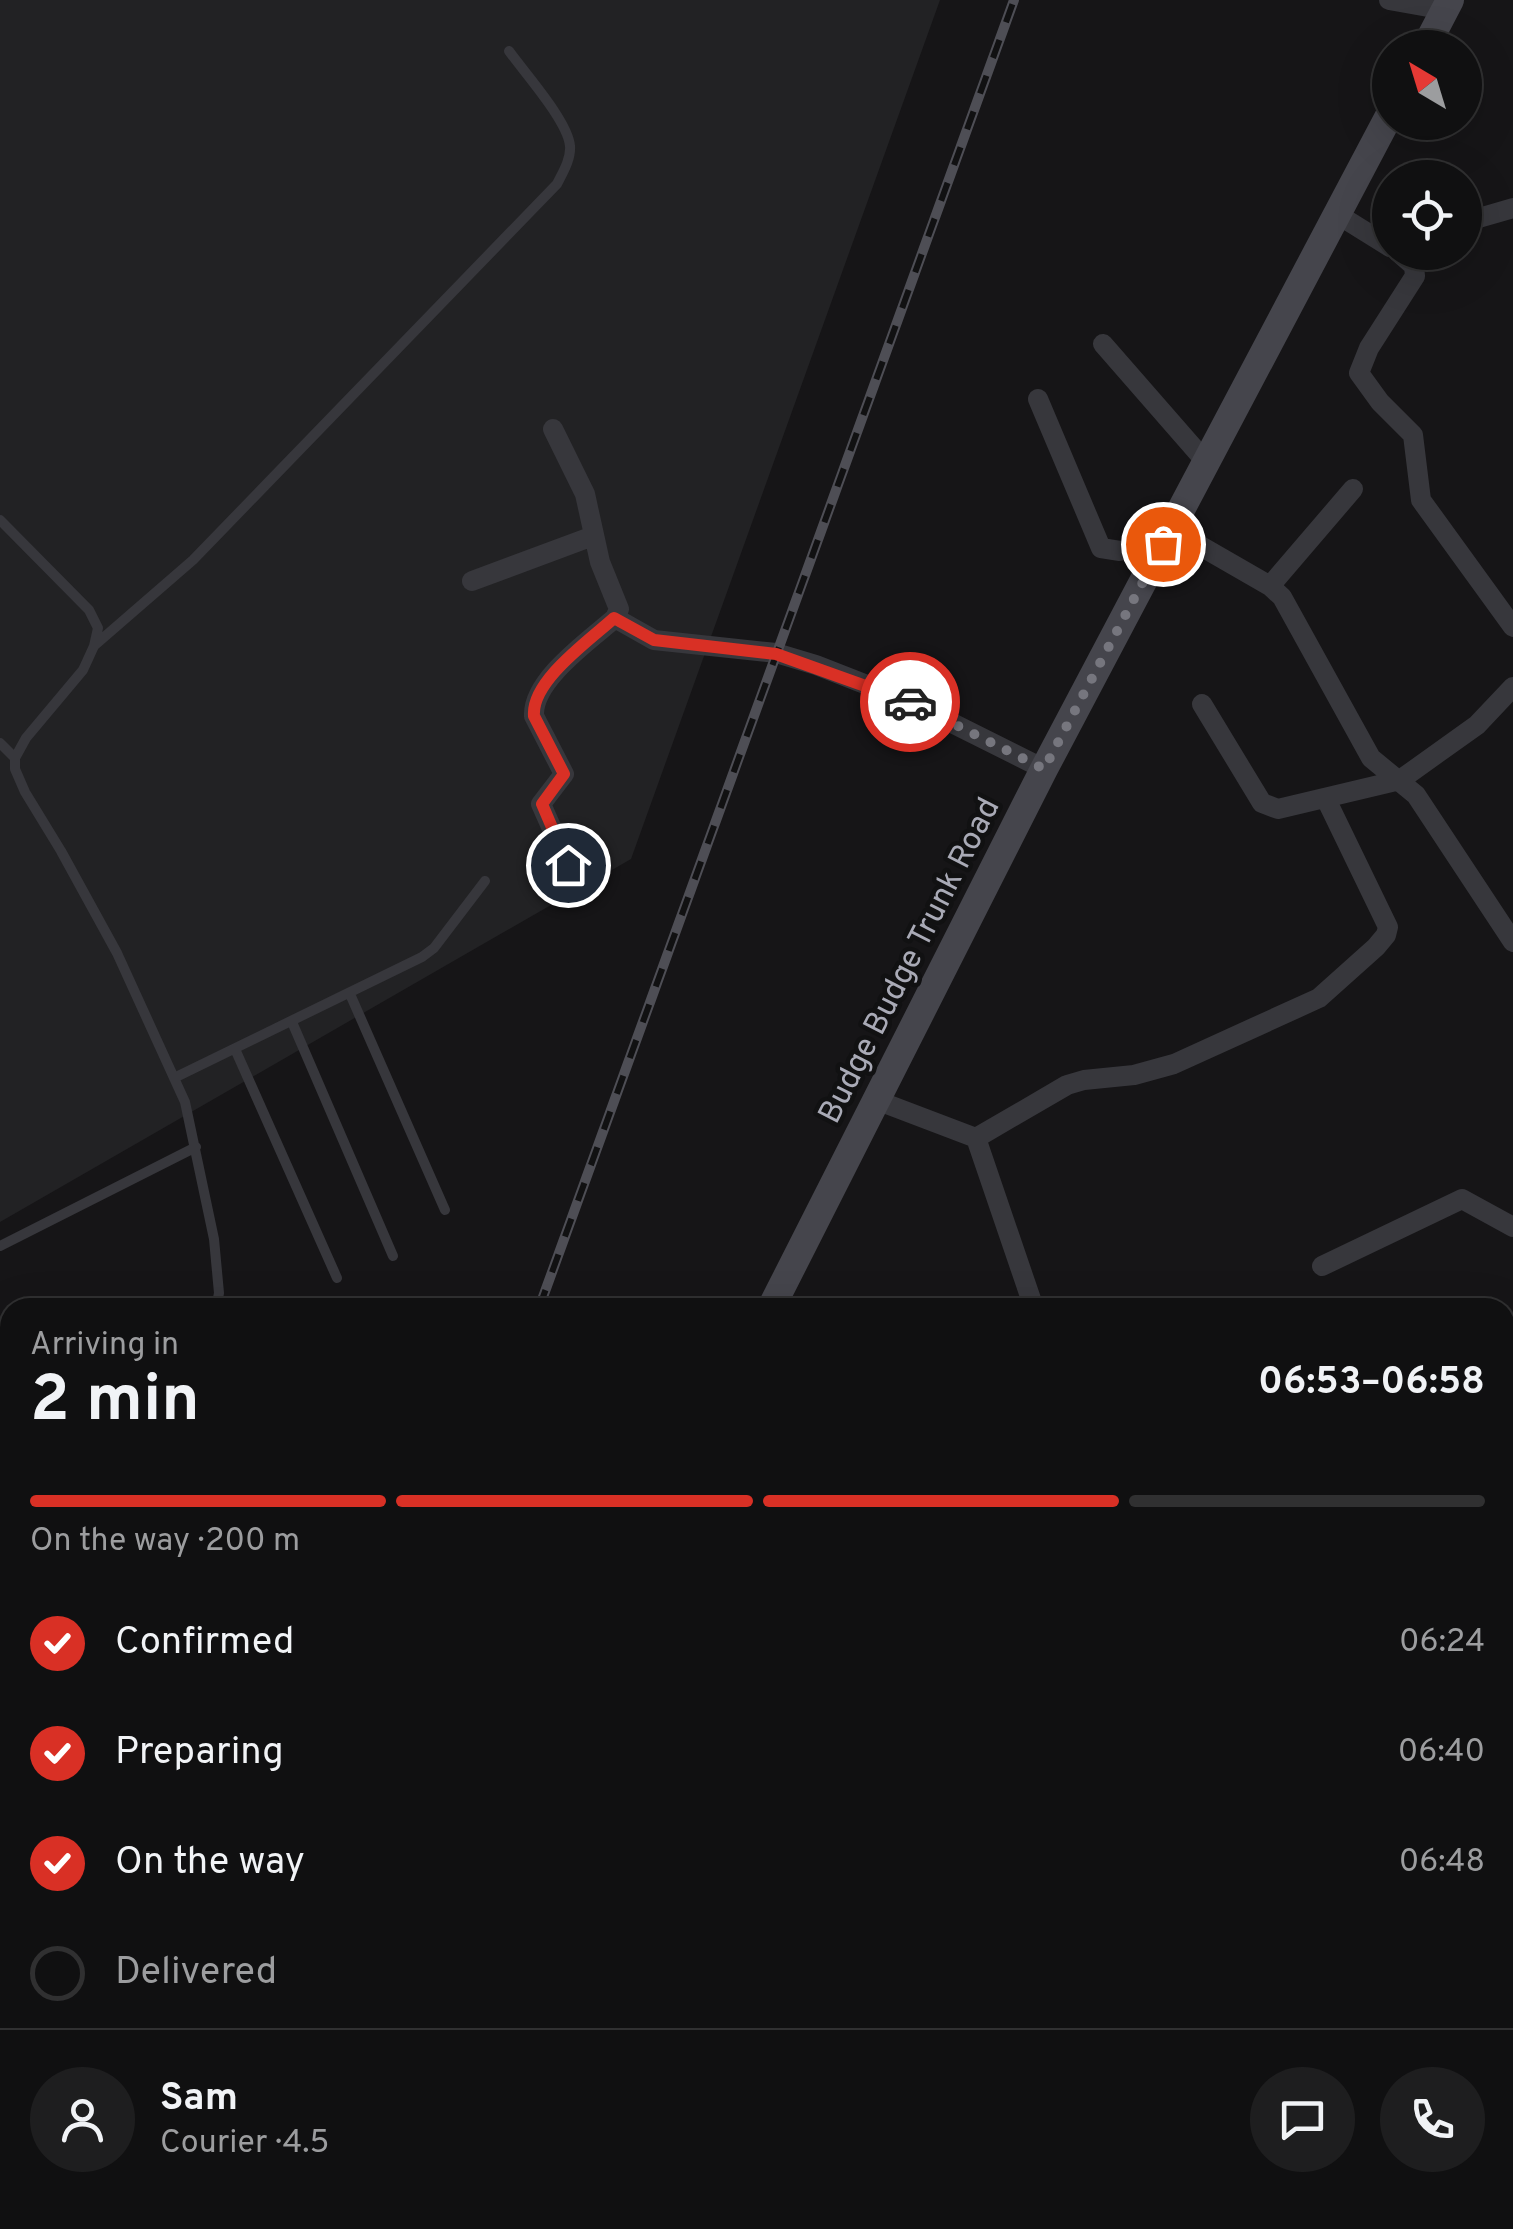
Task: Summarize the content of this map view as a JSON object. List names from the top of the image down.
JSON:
{
  "streets": {
    "main road": ["Budge Budge Trunk Road"]
  },
  "north": "top left",
  "page": {
    "heading": ["2 min", "Arriving in", "06:53–06:58"],
    "panel": ["Sam", "Courier · 4.5"],
    "bar": "On the way · 200 m",
    "list": [
      ["Confirmed", "06:24"],
      ["Preparing", "06:40"],
      ["On the way", "06:48"],
      "Delivered"
    ]
  }
}
